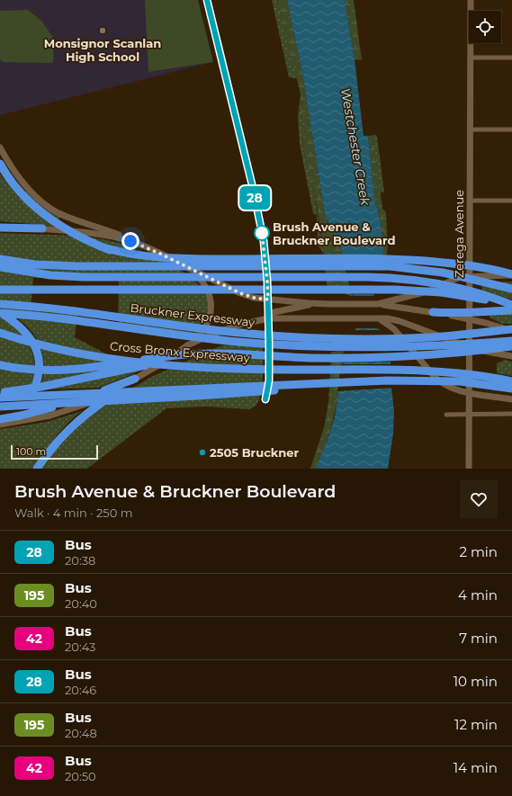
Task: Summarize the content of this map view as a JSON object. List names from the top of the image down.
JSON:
{
  "streets": {
    "highway": ["Bruckner Expressway", "Cross Bronx Expressway"],
    "main road": ["Zerega Avenue"]
  },
  "water": ["Westchester Creek"],
  "places": ["Monsignor Scanlan High School", "Brush Avenue & Bruckner Boulevard", "2505 Bruckner"],
  "lines": ["bus line 28"],
  "scale_bar": "100 m",
  "page": {
    "on_map": "28",
    "scale": "100 m",
    "heading": ["Brush Avenue & Bruckner Boulevard", "Walk · 4 min · 250 m"],
    "list": [
      {
        "mark": "28",
        "name": "Bus",
        "note": "20:38",
        "value": "2 min"
      },
      {
        "mark": "195",
        "name": "Bus",
        "note": "20:40",
        "value": "4 min"
      },
      {
        "mark": "42",
        "name": "Bus",
        "note": "20:43",
        "value": "7 min"
      },
      {
        "mark": "28",
        "name": "Bus",
        "note": "20:46",
        "value": "10 min"
      },
      {
        "mark": "195",
        "name": "Bus",
        "note": "20:48",
        "value": "12 min"
      },
      {
        "mark": "42",
        "name": "Bus",
        "note": "20:50",
        "value": "14 min"
      }
    ]
  }
}
